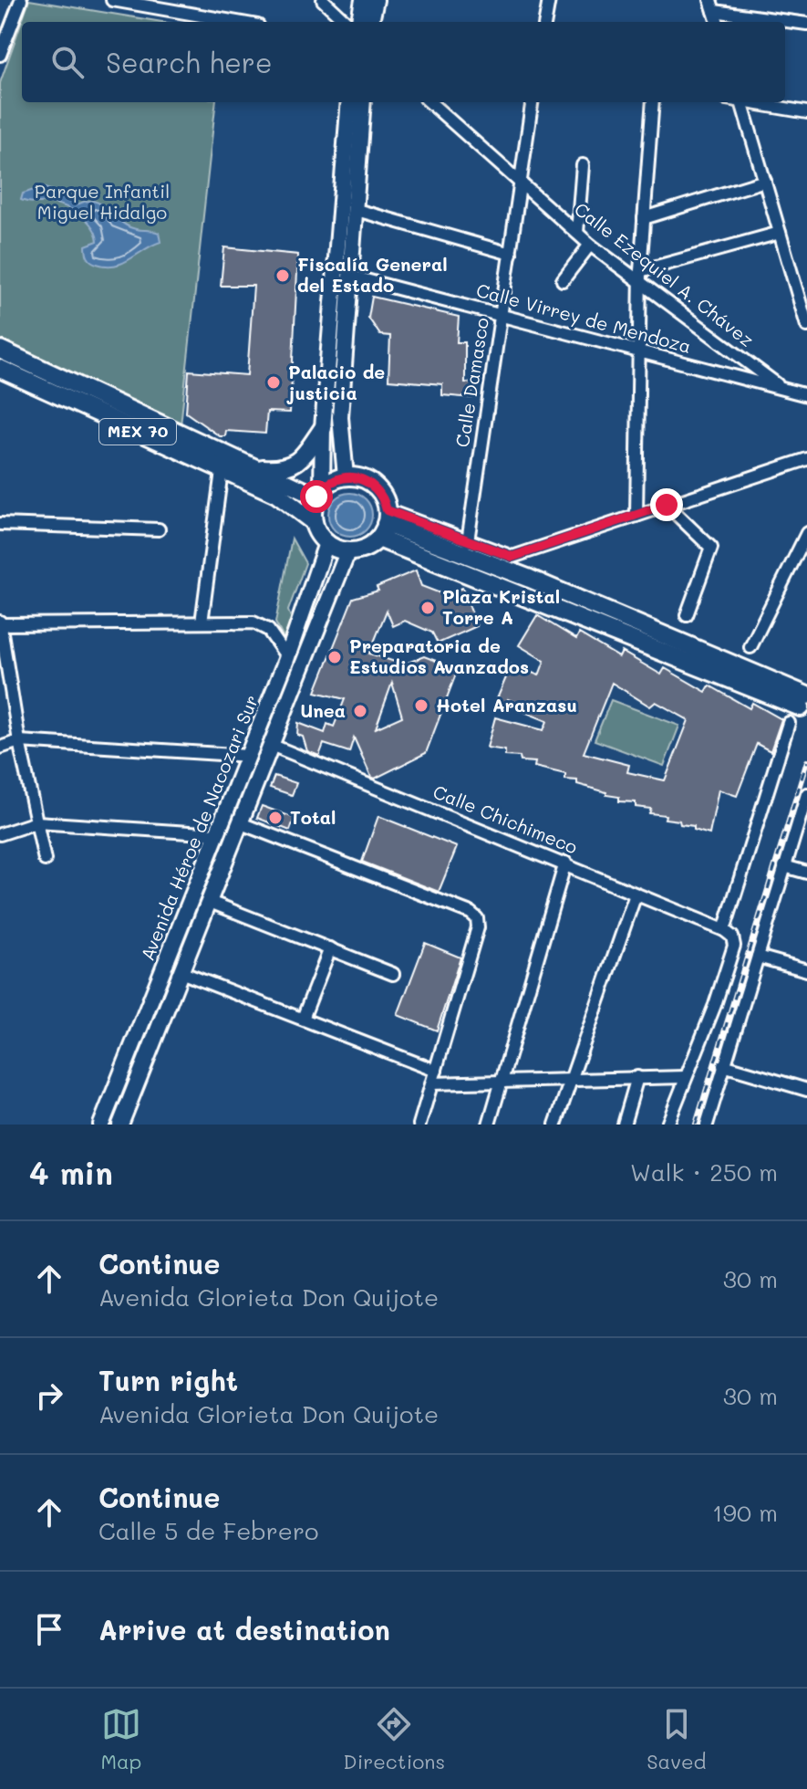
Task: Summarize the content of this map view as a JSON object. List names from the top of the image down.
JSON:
{
  "streets": {
    "main road": ["MEX 70", "Avenida Héroe de Nacozari Sur"],
    "street": [
      "Calle Ezequiel A. Chávez",
      "Calle Virrey de Mendoza",
      "Calle Damasco",
      "Calle Chichimeco"
    ]
  },
  "crossings": [
    ["Calle Ezequiel A. Chávez", "Calle Virrey de Mendoza"],
    ["Calle Ezequiel A. Chávez", "Calle Damasco"],
    ["Calle Virrey de Mendoza", "Calle Damasco"],
    ["MEX 70", "Avenida Héroe de Nacozari Sur"],
    ["Calle Chichimeco", "Avenida Héroe de Nacozari Sur"]
  ],
  "parks": ["Parque Infantil Miguel Hidalgo"],
  "places": [
    "Fiscalía General del Estado",
    "Palacio de justicia",
    "Plaza Kristal Torre A",
    "Preparatoria de Estudios Avanzados",
    "Hotel Aranzasu",
    "Unea",
    "Total"
  ],
  "page": {
    "search": "Search here",
    "heading": ["4 min", "Walk · 250 m"],
    "list": [
      ["Continue", "Avenida Glorieta Don Quijote", "30 m"],
      ["Turn right", "Avenida Glorieta Don Quijote", "30 m"],
      ["Continue", "Calle 5 de Febrero", "190 m"],
      "Arrive at destination"
    ],
    "nav": ["Map", "Directions", "Saved"]
  }
}
